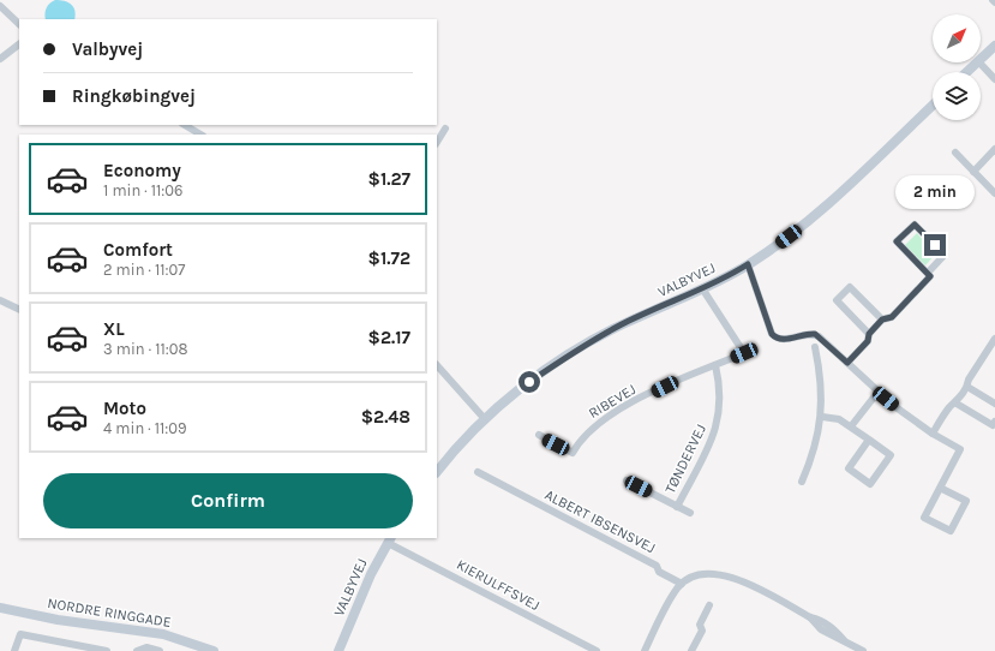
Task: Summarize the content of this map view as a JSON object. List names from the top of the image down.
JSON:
{
  "streets": {
    "street": [
      "VALBYVEJ",
      "RIBEVEJ",
      "TØNDERVEJ",
      "ALBERT IBSENSVEJ",
      "KIERULFFSVEJ",
      "NORDRE RINGGADE"
    ]
  },
  "crossings": [
    ["VALBYVEJ", "RIBEVEJ"],
    ["VALBYVEJ", "KIERULFFSVEJ"],
    ["RIBEVEJ", "TØNDERVEJ"]
  ],
  "north": "top right",
  "page": {
    "banner": ["Valbyvej", "Ringkøbingvej"],
    "list": [
      {
        "name": "Economy",
        "note": "1 min · 11:06",
        "value": "$1.27"
      },
      {
        "name": "Comfort",
        "note": "2 min · 11:07",
        "value": "$1.72"
      },
      {
        "name": "XL",
        "note": "3 min · 11:08",
        "value": "$2.17"
      },
      {
        "name": "Moto",
        "note": "4 min · 11:09",
        "value": "$2.48"
      }
    ],
    "bubble": "2 min",
    "buttons": "Confirm"
  }
}
